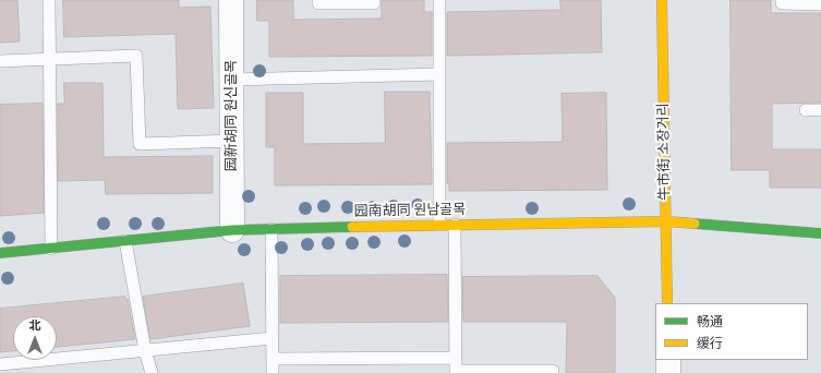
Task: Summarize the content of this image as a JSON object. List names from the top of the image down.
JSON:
{
  "streets": {
    "street": ["园新胡同 원신골목", "牛市街 소장거리", "园南胡同 원남골목"]
  },
  "crossings": [
    ["园新胡同 원신골목", "园南胡同 원남골목"],
    ["牛市街 소장거리", "园南胡同 원남골목"]
  ],
  "legend": ["畅通", "缓行"],
  "north": "top"
}
